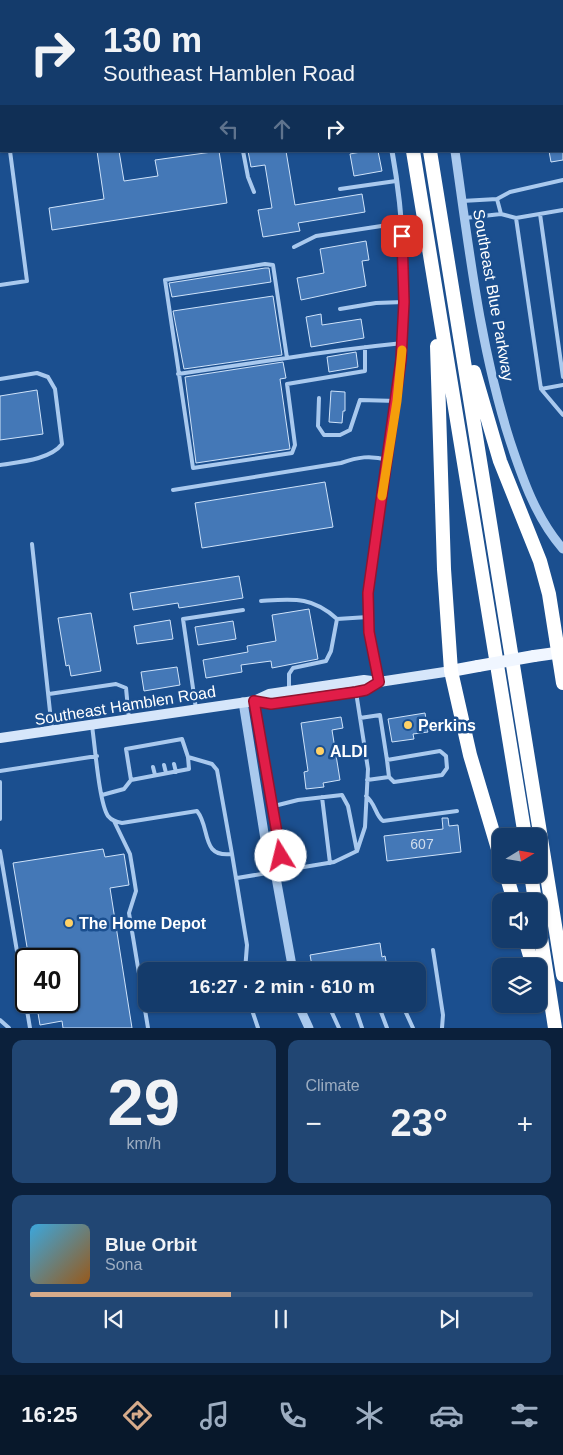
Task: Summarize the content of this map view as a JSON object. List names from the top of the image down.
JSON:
{
  "streets": {
    "main road": ["Southeast Hamblen Road"],
    "street": ["Southeast Blue Parkway"]
  },
  "places": ["Perkins", "ALDI", "The Home Depot"],
  "house_numbers": ["607"],
  "north": "right",
  "page": {
    "turn": ["130 m", "Southeast Hamblen Road"],
    "limit": "40",
    "trip": "16:27 · 2 min · 610 m",
    "tile": [
      ["29", "km/h"],
      "Climate"
    ],
    "heat": ["−", "23°", "+"],
    "song": ["Blue Orbit", "Sona"],
    "tabs": "16:25"
  }
}
